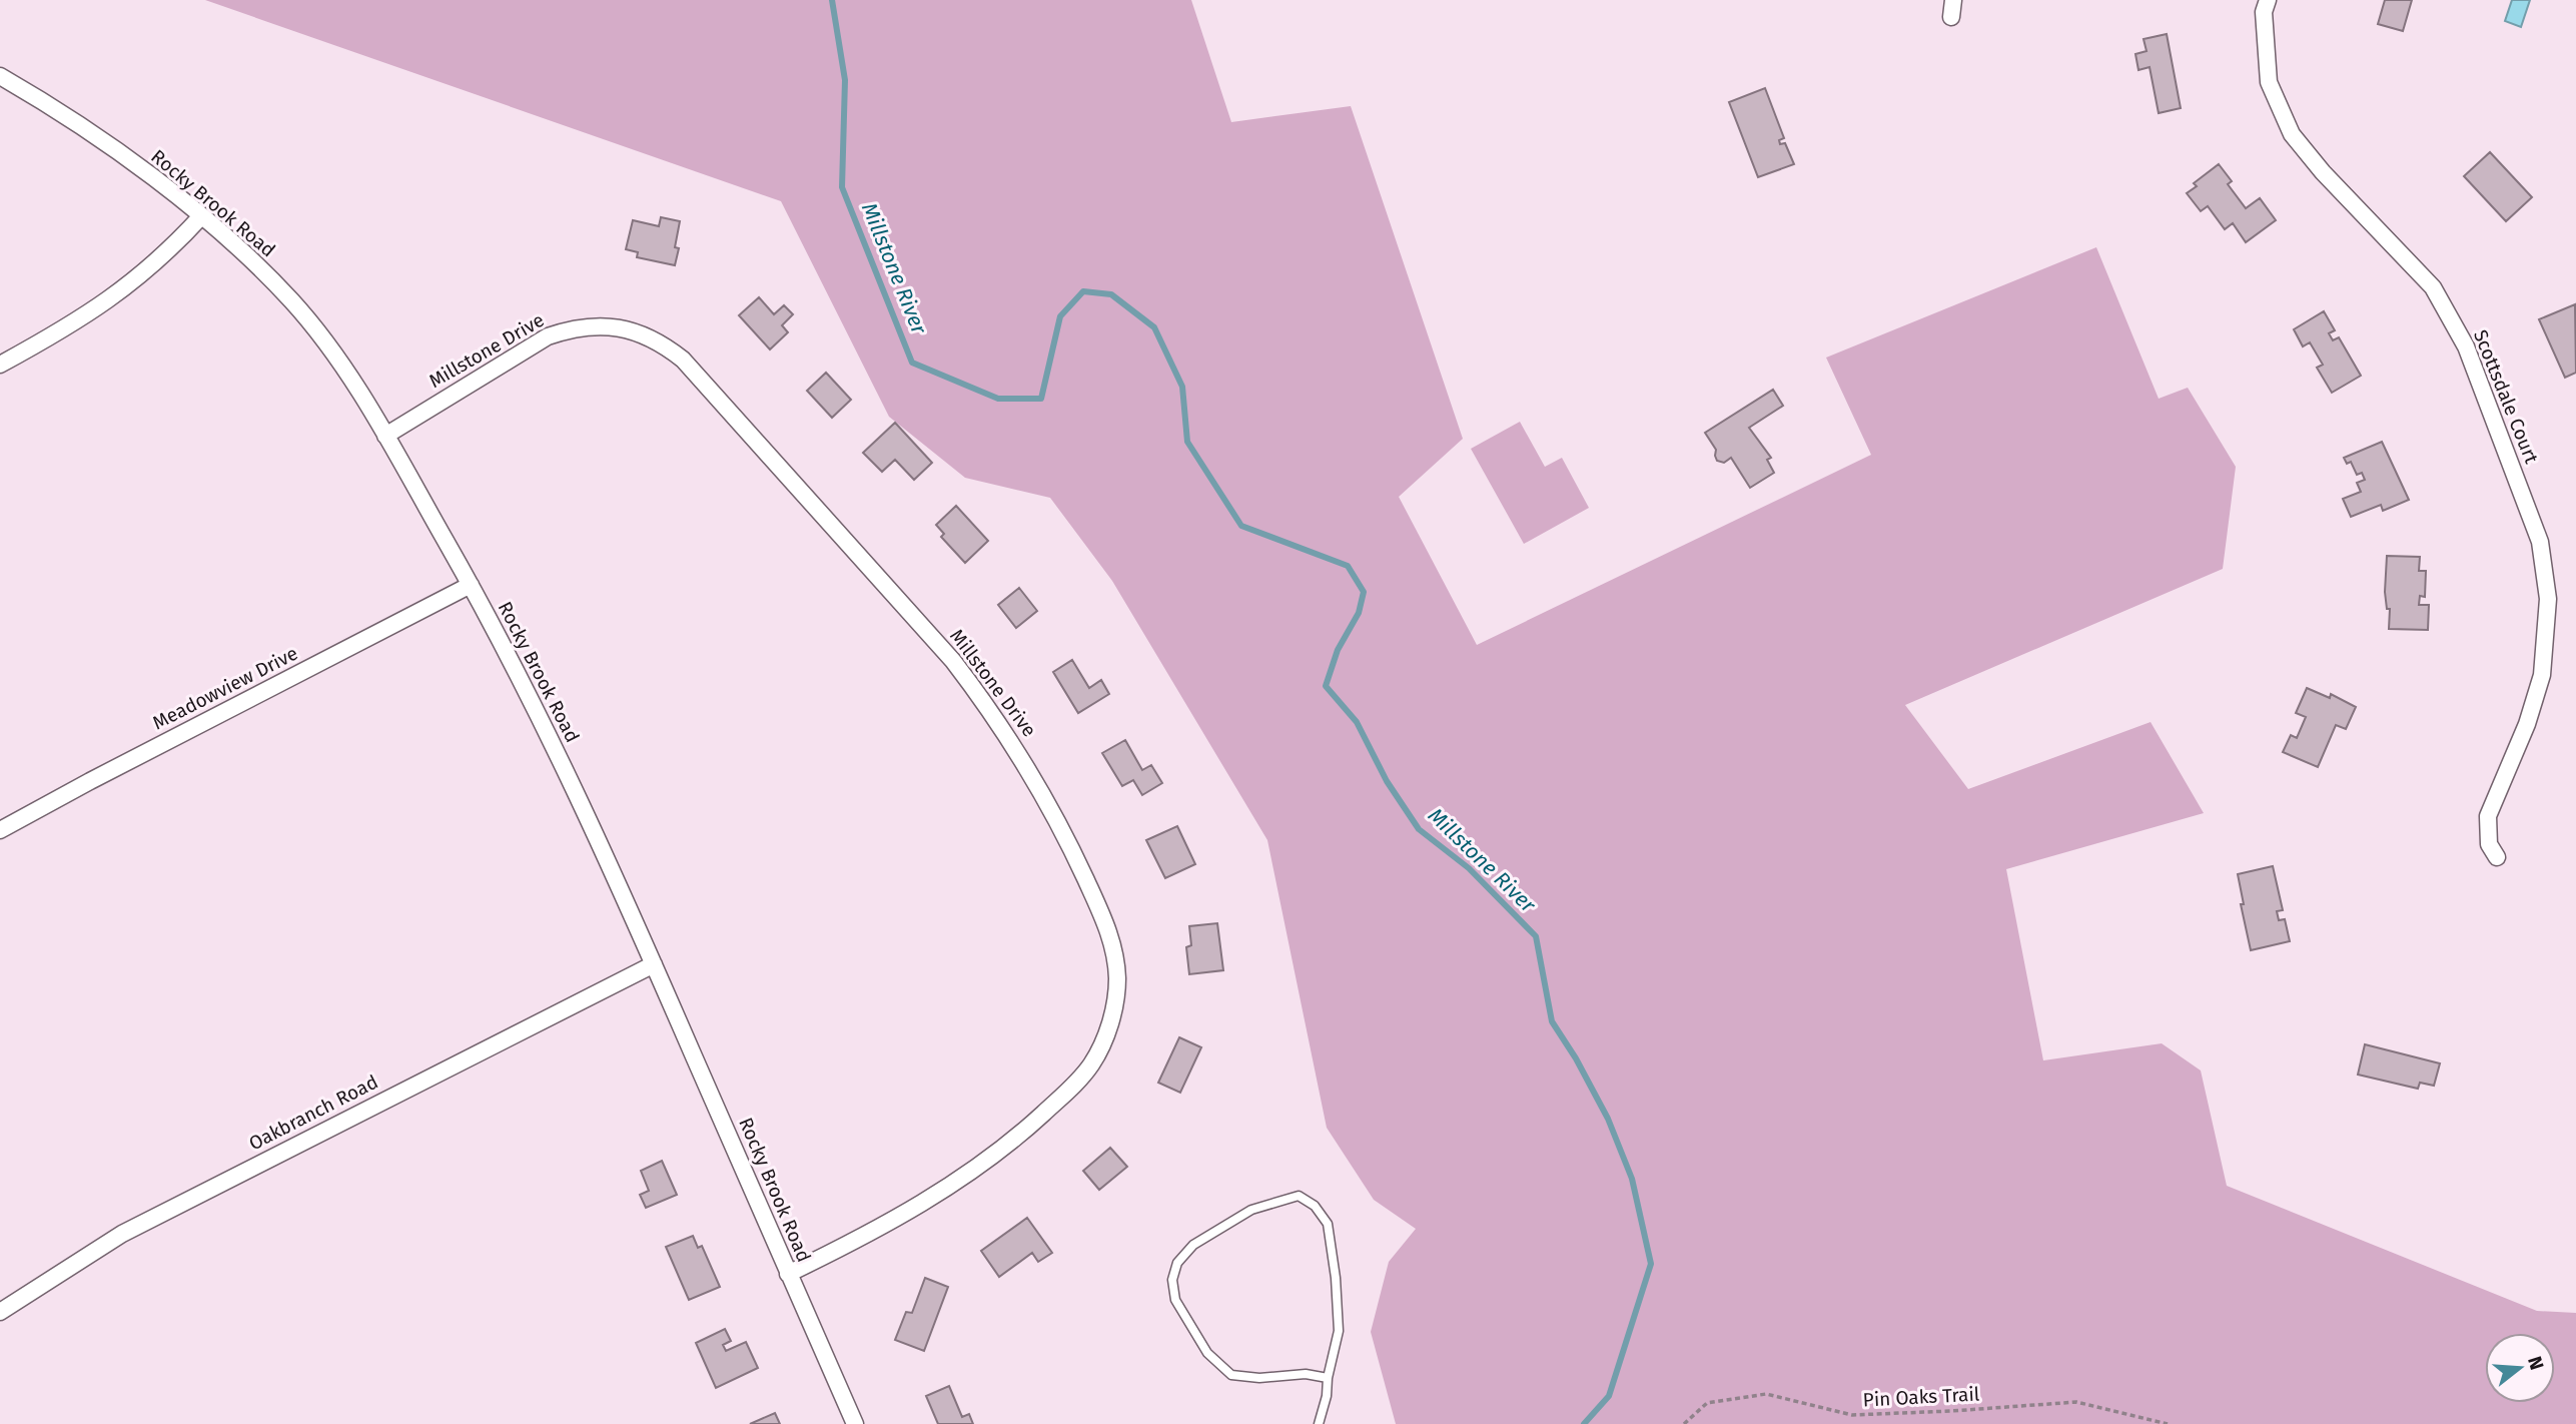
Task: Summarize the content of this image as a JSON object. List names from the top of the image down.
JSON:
{
  "streets": {
    "street": [
      "Rocky Brook Road",
      "Millstone Drive",
      "Scottsdale Court",
      "Meadowview Drive",
      "Oakbranch Road"
    ],
    "path": ["Pin Oaks Trail"]
  },
  "crossings": [
    ["Rocky Brook Road", "Millstone Drive"],
    ["Rocky Brook Road", "Meadowview Drive"],
    ["Rocky Brook Road", "Oakbranch Road"]
  ],
  "water": ["Millstone River"],
  "north": "right"
}
